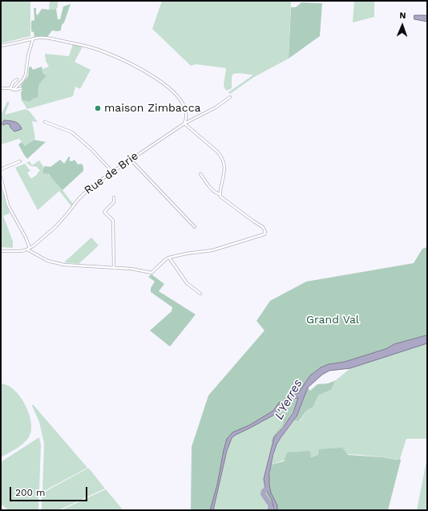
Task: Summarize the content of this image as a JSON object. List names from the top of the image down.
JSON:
{
  "streets": {
    "street": ["Rue de Brie"]
  },
  "water": ["L'Yerres"],
  "parks": ["Grand Val"],
  "places": ["maison Zimbacca"],
  "scale_bar": "200 m",
  "north": "top"
}
